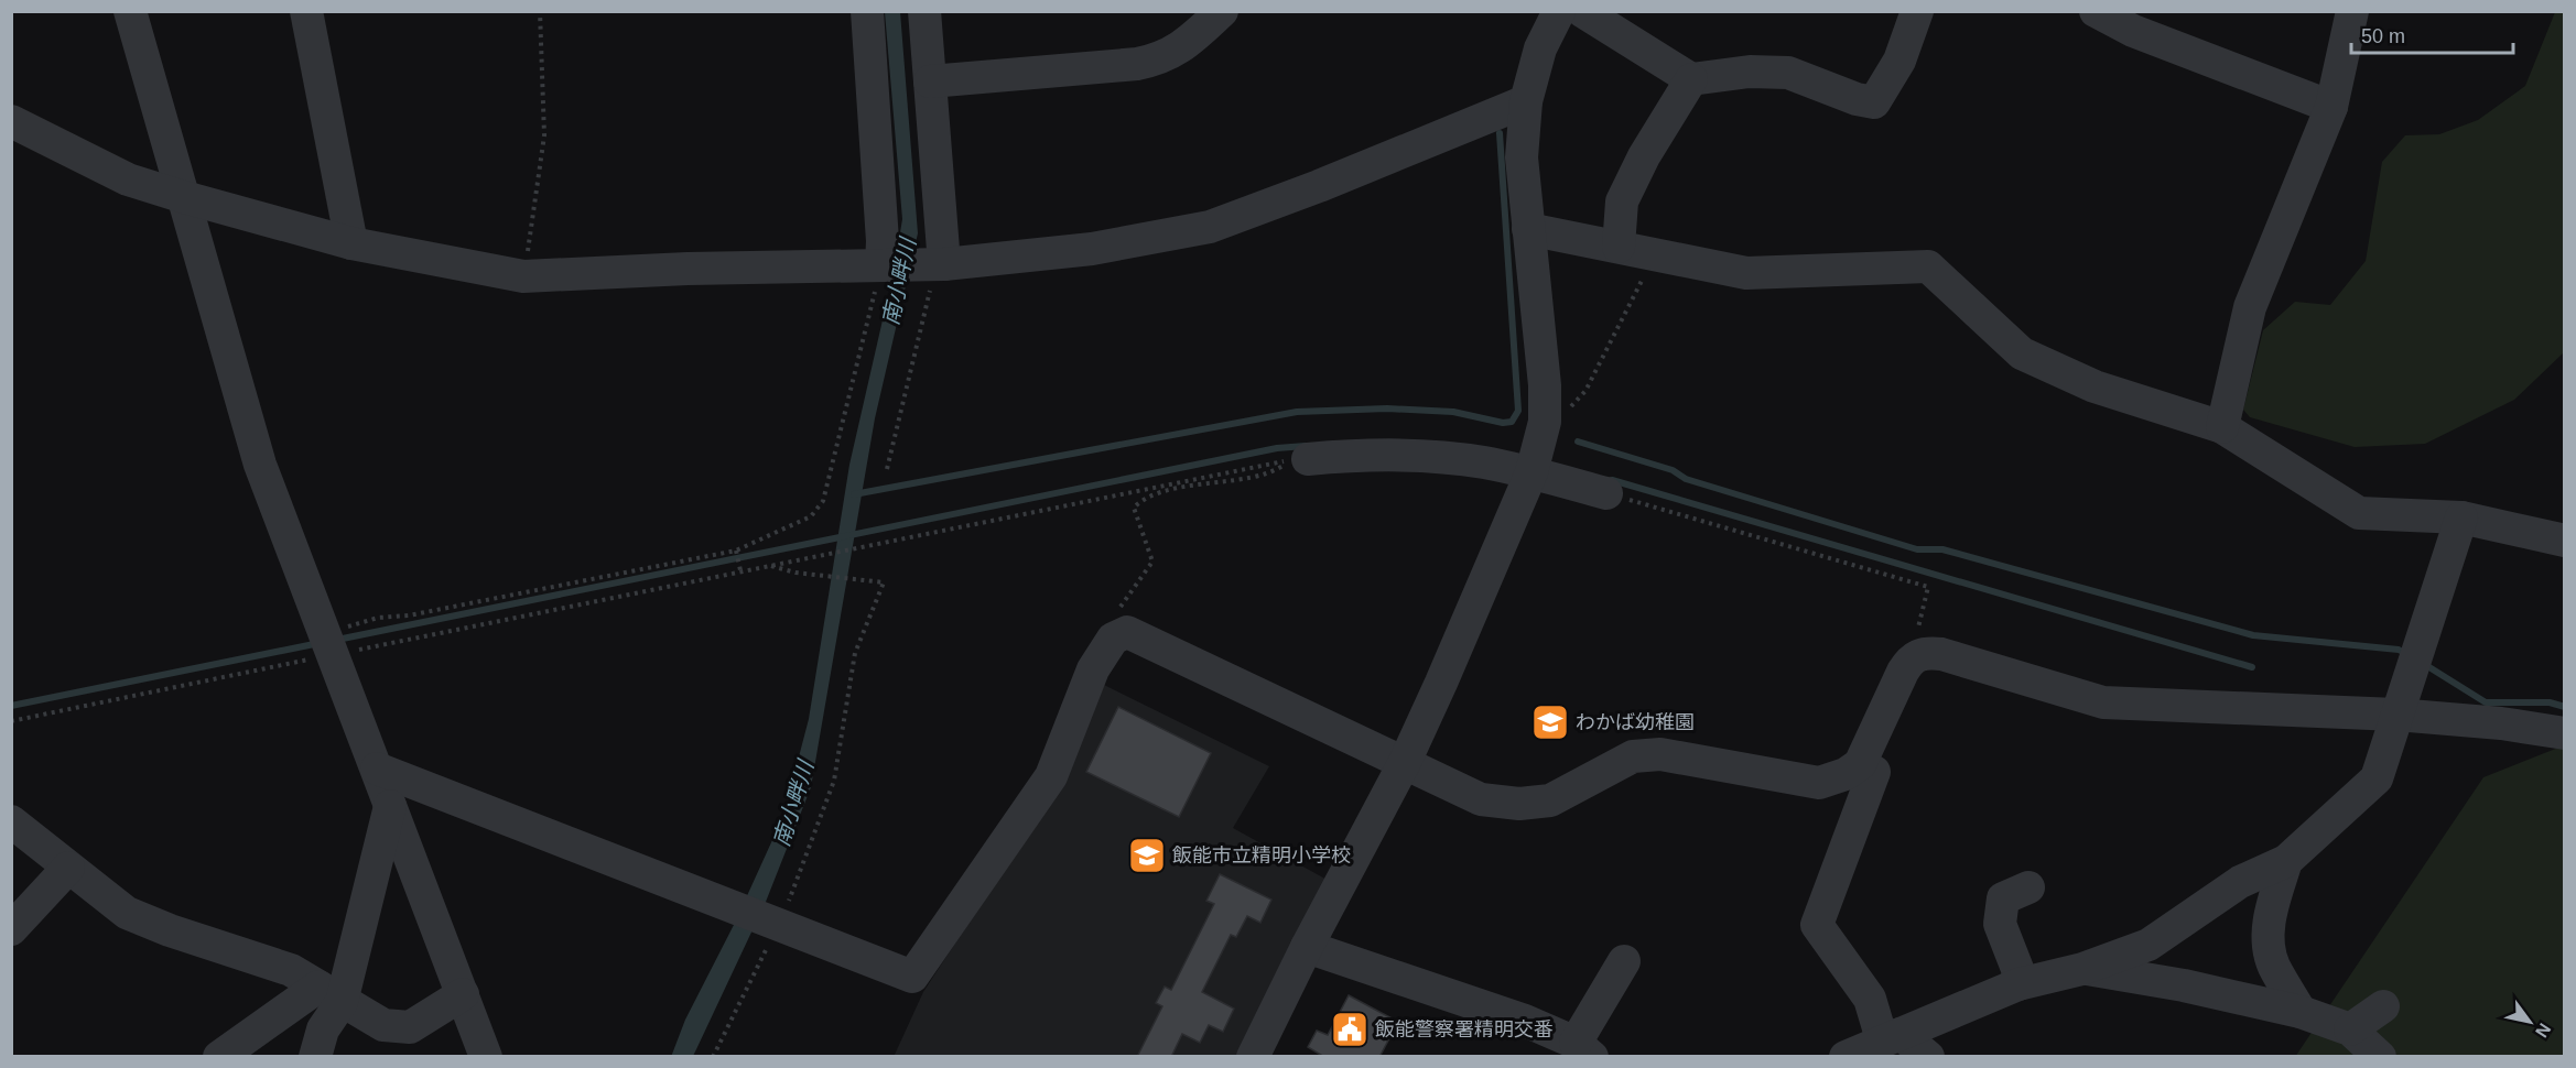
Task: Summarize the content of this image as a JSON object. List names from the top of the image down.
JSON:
{
  "water": ["南小畔川"],
  "places": {
    "school or university": ["わかば幼稚園", "飯能市立精明小学校"],
    "public building": ["飯能警察署精明交番"]
  },
  "scale_bar": "50 m",
  "north": "bottom right"
}
